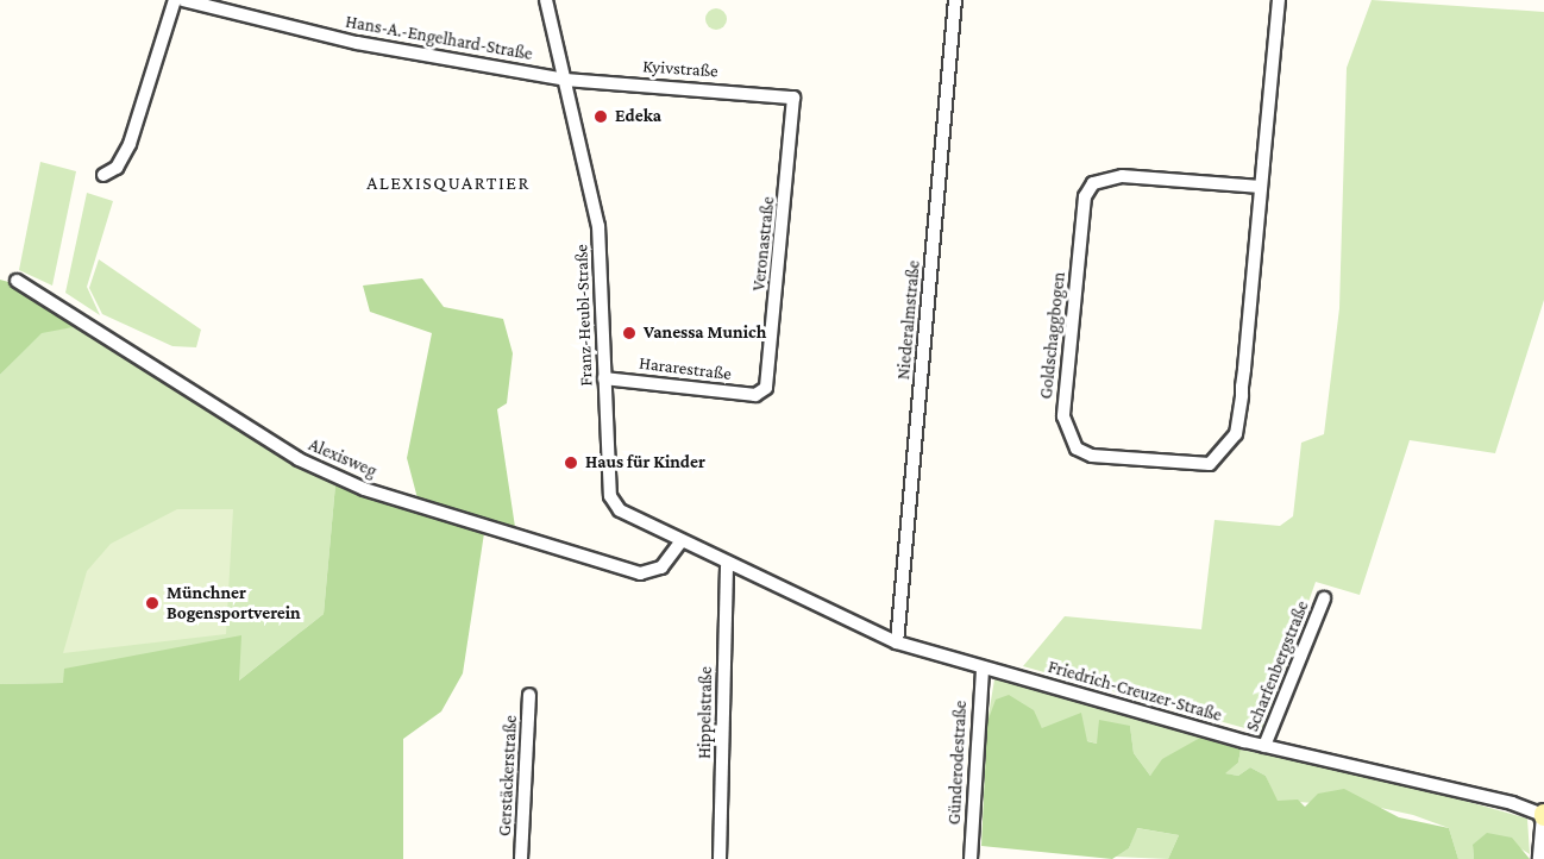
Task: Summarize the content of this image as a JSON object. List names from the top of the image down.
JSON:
{
  "streets": {
    "street": [
      "Hans-A.-Engelhard-Straße",
      "Kyivstraße",
      "Veronastraße",
      "Franz-Heubl-Straße",
      "Niederalmstraße",
      "Goldschaggbogen",
      "Hararestraße",
      "Alexisweg",
      "Scharfenbergstraße",
      "Friedrich-Creuzer-Straße",
      "Hippelstraße",
      "Günderodestraße",
      "Gerstäckerstraße"
    ]
  },
  "crossings": [
    ["Hans-A.-Engelhard-Straße", "Kyivstraße"],
    ["Hans-A.-Engelhard-Straße", "Franz-Heubl-Straße"],
    ["Kyivstraße", "Veronastraße"],
    ["Kyivstraße", "Franz-Heubl-Straße"],
    ["Veronastraße", "Hararestraße"],
    ["Franz-Heubl-Straße", "Hararestraße"],
    ["Franz-Heubl-Straße", "Alexisweg"],
    ["Franz-Heubl-Straße", "Friedrich-Creuzer-Straße"],
    ["Franz-Heubl-Straße", "Hippelstraße"],
    ["Niederalmstraße", "Friedrich-Creuzer-Straße"],
    ["Scharfenbergstraße", "Friedrich-Creuzer-Straße"],
    ["Friedrich-Creuzer-Straße", "Hippelstraße"],
    ["Friedrich-Creuzer-Straße", "Günderodestraße"]
  ],
  "districts": ["ALEXISQUARTIER"],
  "places": [
    "Edeka",
    "Vanessa Munich",
    "Haus für Kinder",
    "Münchner Bogensportverein"
  ]
}
